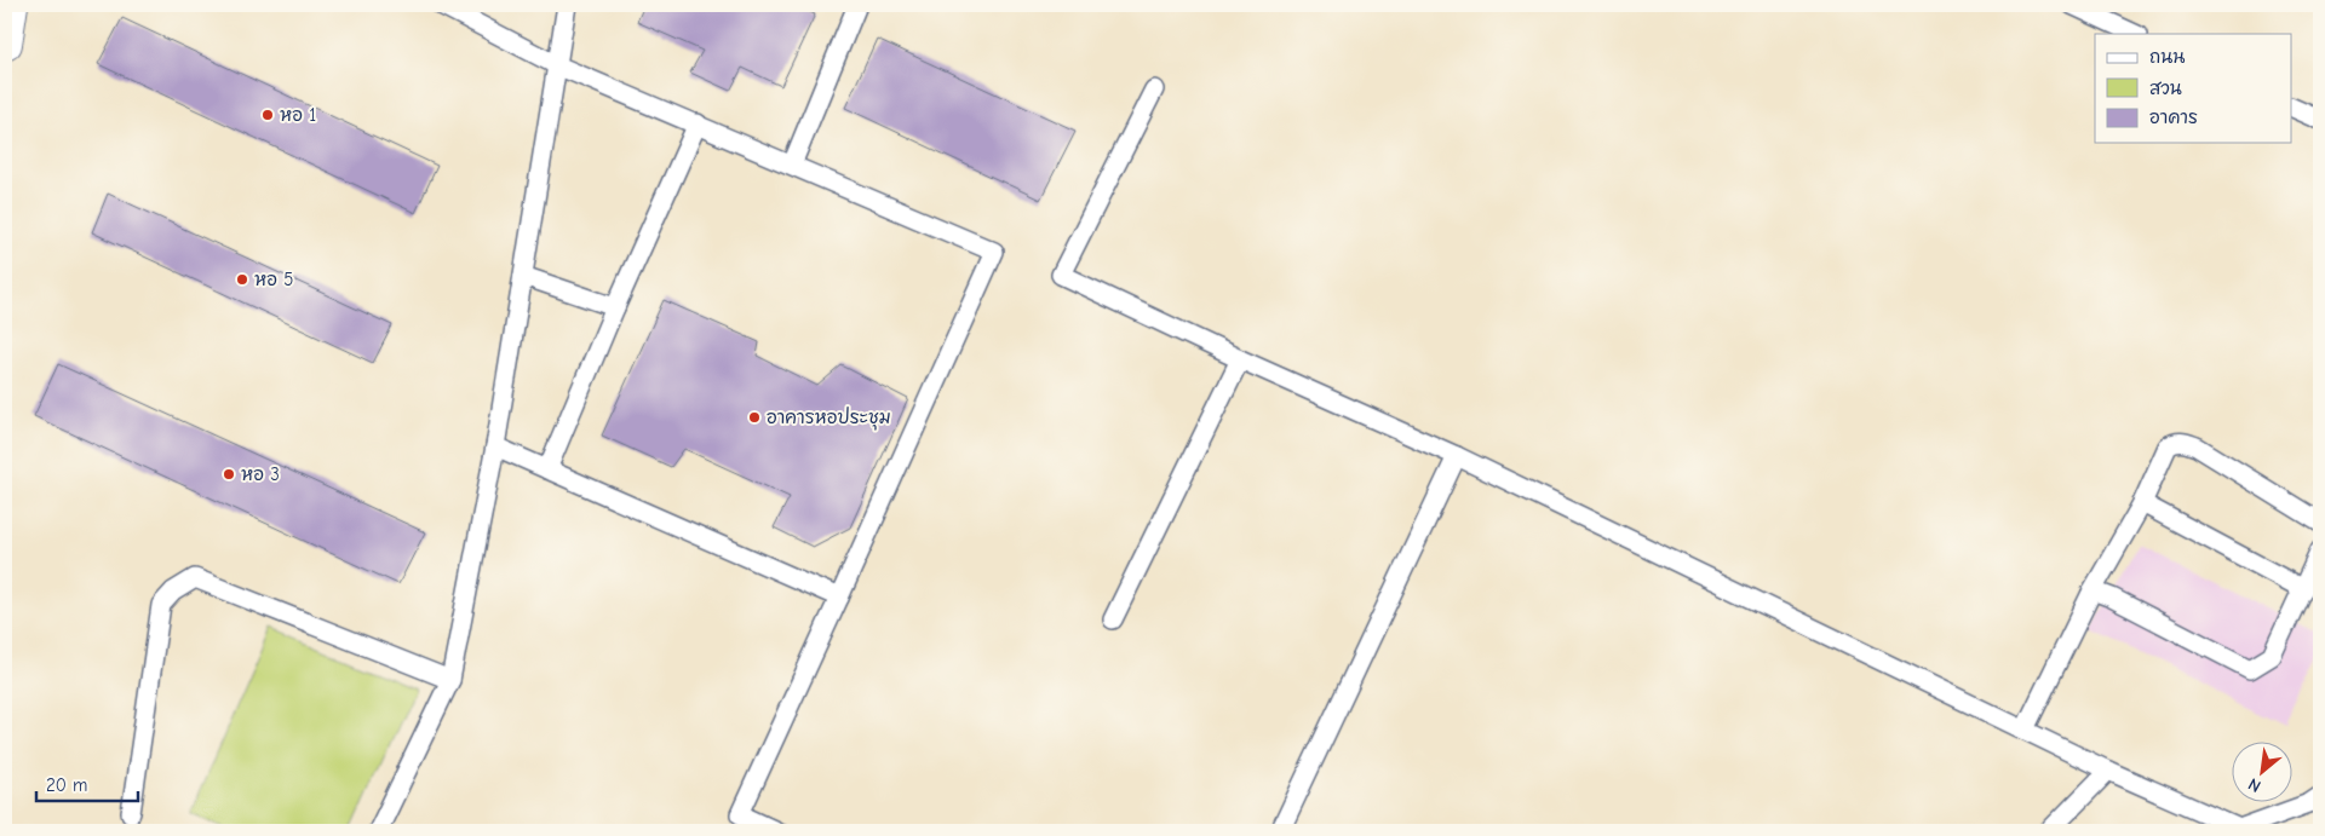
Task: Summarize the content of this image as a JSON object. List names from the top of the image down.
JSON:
{
  "places": [
    "หอ 1",
    "หอ 5",
    "อาคารหอประชุม",
    "หอ 3"
  ],
  "legend": ["ถนน", "สวน", "อาคาร"],
  "scale_bar": "20 m",
  "north": "bottom left"
}
